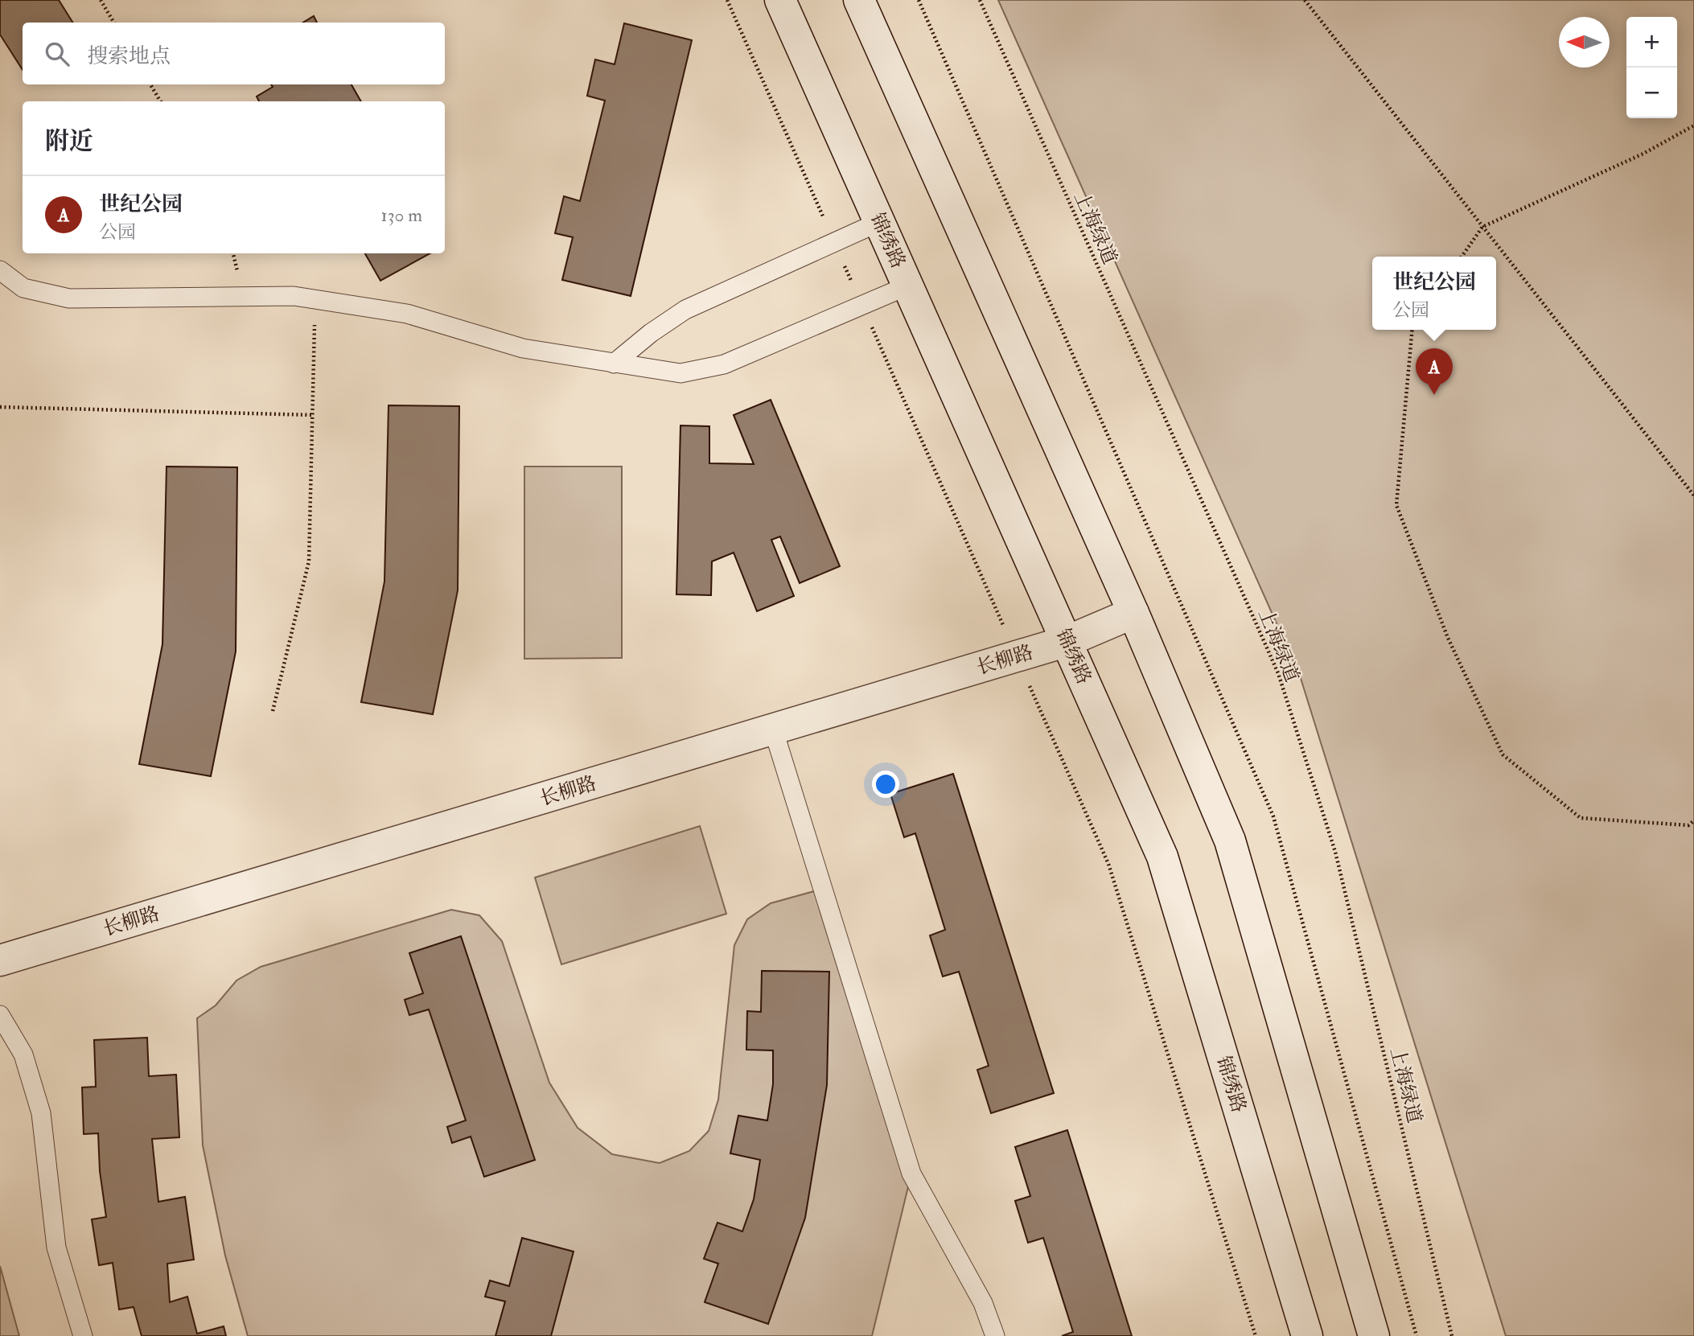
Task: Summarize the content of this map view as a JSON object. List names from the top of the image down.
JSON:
{
  "streets": {
    "main road": ["锦绣路", "长柳路"],
    "path": ["上海绿道"]
  },
  "crossings": [
    ["锦绣路", "长柳路"]
  ],
  "north": "left",
  "page": {
    "map_buttons": ["+", "−"],
    "search": "搜索地点",
    "heading": "附近",
    "list": [
      {
        "mark": "A",
        "name": "世纪公园",
        "note": "公园",
        "value": "130 m"
      }
    ],
    "popup": ["世纪公园", "公园"],
    "pins": "A"
  }
}
